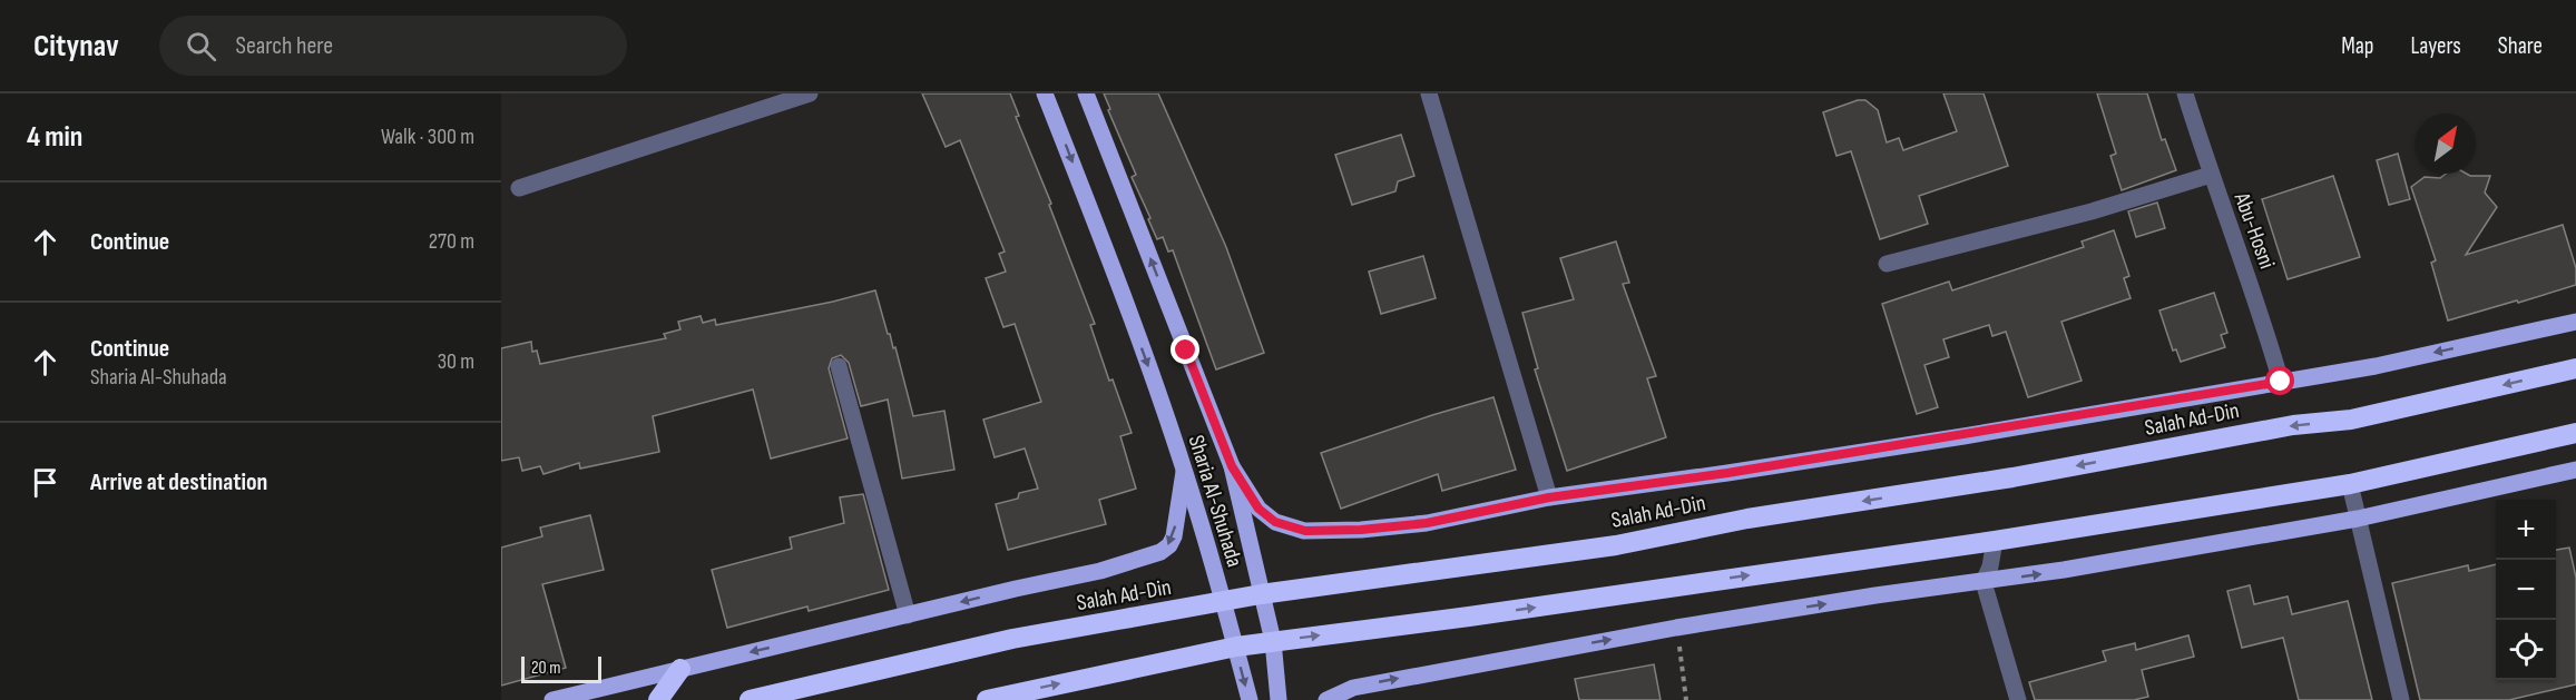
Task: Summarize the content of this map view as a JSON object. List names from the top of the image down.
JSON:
{
  "streets": {
    "highway": ["Salah Ad-Din"],
    "main road": ["Sharia Al-Shuhada"],
    "street": ["Abu-Hosni"]
  },
  "crossings": [
    ["Salah Ad-Din", "Sharia Al-Shuhada"]
  ],
  "scale_bar": "20 m",
  "north": "top right",
  "page": {
    "header": "Citynav",
    "search": "Search here",
    "nav": ["Map", "Layers", "Share"],
    "heading": ["4 min", "Walk · 300 m"],
    "list": [
      ["Continue", "270 m"],
      ["Continue", "Sharia Al-Shuhada", "30 m"],
      "Arrive at destination"
    ],
    "map_buttons": ["+", "−"],
    "scale": "20 m"
  }
}
